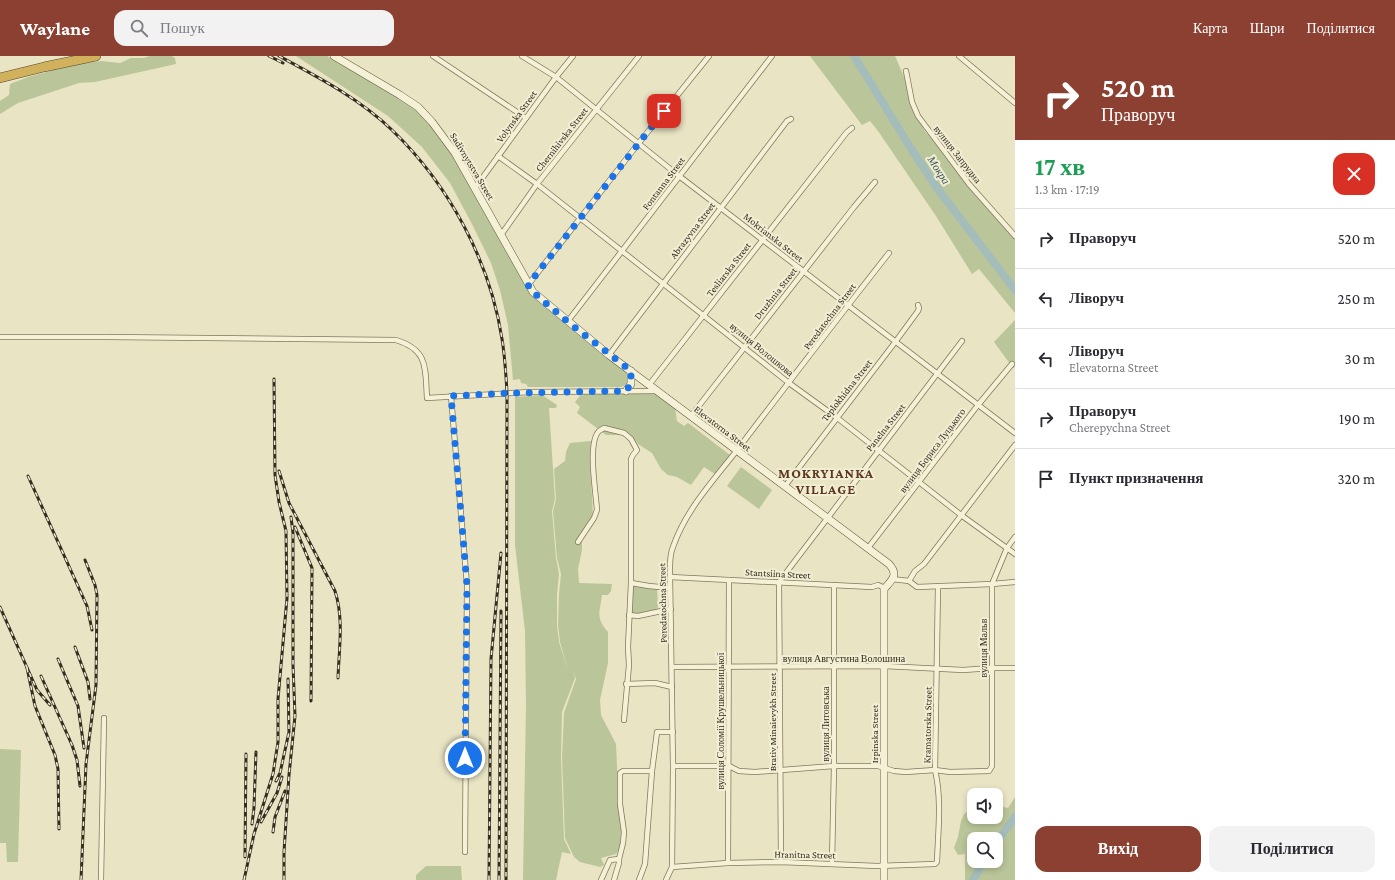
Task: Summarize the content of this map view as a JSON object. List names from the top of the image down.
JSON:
{
  "streets": {
    "street": [
      "Volynska Street",
      "Chernihivska Street",
      "вулиця Запрудна",
      "Sadivnytstva Street",
      "Fontanna Street",
      "Abrazyvna Street",
      "Mokrianska Street",
      "Tesliarska Street",
      "Druzhnia Street",
      "Peredatochna Street",
      "вулиця Волошкова",
      "Teplokhidna Street",
      "Panelna Street",
      "Elevatorna Street",
      "вулиця Бориса Луцького",
      "Stantsiina Street",
      "вулиця Мальв",
      "вулиця Августина Волошина",
      "вулиця Соломії Крушельницької",
      "Brativ Minaievykh Street",
      "вулиця Литовська",
      "Kramatorska Street",
      "Irpinska Street",
      "Hranitna Street"
    ]
  },
  "crossings": [
    ["Volynska Street", "Sadivnytstva Street"],
    ["Volynska Street", "Mokrianska Street"],
    ["Volynska Street", "вулиця Волошкова"],
    ["Chernihivska Street", "Sadivnytstva Street"],
    ["Chernihivska Street", "Mokrianska Street"],
    ["Chernihivska Street", "вулиця Волошкова"],
    ["Sadivnytstva Street", "Elevatorna Street"],
    ["Fontanna Street", "Mokrianska Street"],
    ["Fontanna Street", "вулиця Волошкова"],
    ["Fontanna Street", "Elevatorna Street"],
    ["Abrazyvna Street", "Mokrianska Street"],
    ["Abrazyvna Street", "вулиця Волошкова"],
    ["Abrazyvna Street", "Elevatorna Street"],
    ["Mokrianska Street", "Tesliarska Street"],
    ["Mokrianska Street", "Druzhnia Street"],
    ["Mokrianska Street", "Peredatochna Street"],
    ["Mokrianska Street", "Teplokhidna Street"],
    ["Mokrianska Street", "Panelna Street"],
    ["Mokrianska Street", "вулиця Бориса Луцького"],
    ["Tesliarska Street", "вулиця Волошкова"],
    ["Tesliarska Street", "Elevatorna Street"],
    ["Druzhnia Street", "вулиця Волошкова"],
    ["Druzhnia Street", "Elevatorna Street"],
    ["Peredatochna Street", "вулиця Волошкова"],
    ["Peredatochna Street", "Elevatorna Street"],
    ["Peredatochna Street", "Stantsiina Street"],
    ["Peredatochna Street", "вулиця Августина Волошина"],
    ["Peredatochna Street", "Hranitna Street"],
    ["вулиця Волошкова", "Teplokhidna Street"],
    ["вулиця Волошкова", "Panelna Street"],
    ["вулиця Волошкова", "вулиця Бориса Луцького"],
    ["вулиця Волошкова", "вулиця Мальв"],
    ["Teplokhidna Street", "Elevatorna Street"],
    ["Panelna Street", "Elevatorna Street"],
    ["Panelna Street", "Stantsiina Street"],
    ["Panelna Street", "Brativ Minaievykh Street"],
    ["Elevatorna Street", "вулиця Бориса Луцького"],
    ["Stantsiina Street", "вулиця Соломії Крушельницької"],
    ["Stantsiina Street", "Brativ Minaievykh Street"],
    ["Stantsiina Street", "вулиця Литовська"],
    ["Stantsiina Street", "Irpinska Street"],
    ["вулиця Мальв", "вулиця Августина Волошина"],
    ["вулиця Мальв", "Kramatorska Street"],
    ["вулиця Августина Волошина", "вулиця Соломії Крушельницької"],
    ["вулиця Августина Волошина", "Brativ Minaievykh Street"],
    ["вулиця Августина Волошина", "вулиця Литовська"],
    ["вулиця Августина Волошина", "Kramatorska Street"],
    ["вулиця Августина Волошина", "Irpinska Street"],
    ["вулиця Соломії Крушельницької", "Hranitna Street"],
    ["Brativ Minaievykh Street", "Hranitna Street"],
    ["вулиця Литовська", "Hranitna Street"],
    ["Kramatorska Street", "Hranitna Street"],
    ["Irpinska Street", "Hranitna Street"]
  ],
  "districts": ["MOKRYIANKA VILLAGE"],
  "water": ["Мокра"],
  "page": {
    "header": "Waylane",
    "search": "Пошук",
    "nav": ["Карта", "Шари", "Поділитися"],
    "turn": ["520 m", "Праворуч"],
    "heading": ["17 хв", "1.3 km · 17:19"],
    "list": [
      {
        "name": "Праворуч",
        "value": "520 m"
      },
      {
        "name": "Ліворуч",
        "value": "250 m"
      },
      {
        "name": "Ліворуч",
        "note": "Elevatorna Street",
        "value": "30 m"
      },
      {
        "name": "Праворуч",
        "note": "Cherepychna Street",
        "value": "190 m"
      },
      {
        "name": "Пункт призначення",
        "value": "320 m"
      }
    ],
    "buttons": ["Вихід", "Поділитися"]
  }
}
